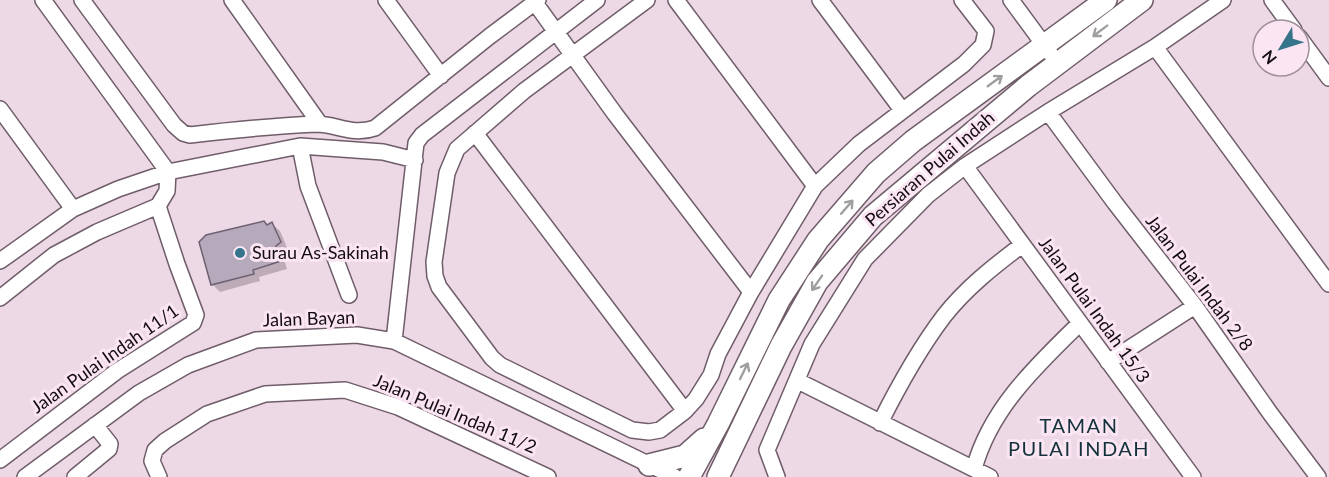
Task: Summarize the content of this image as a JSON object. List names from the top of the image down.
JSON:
{
  "streets": {
    "main road": ["Persiaran Pulai Indah"],
    "street": [
      "Jalan Pulai Indah 2/8",
      "Jalan Pulai Indah 15/3",
      "Jalan Bayan",
      "Jalan Pulai Indah 11/1",
      "Jalan Pulai Indah 11/2"
    ]
  },
  "districts": ["TAMAN PULAI INDAH"],
  "places": ["Surau As-Sakinah"],
  "north": "bottom left"
}
